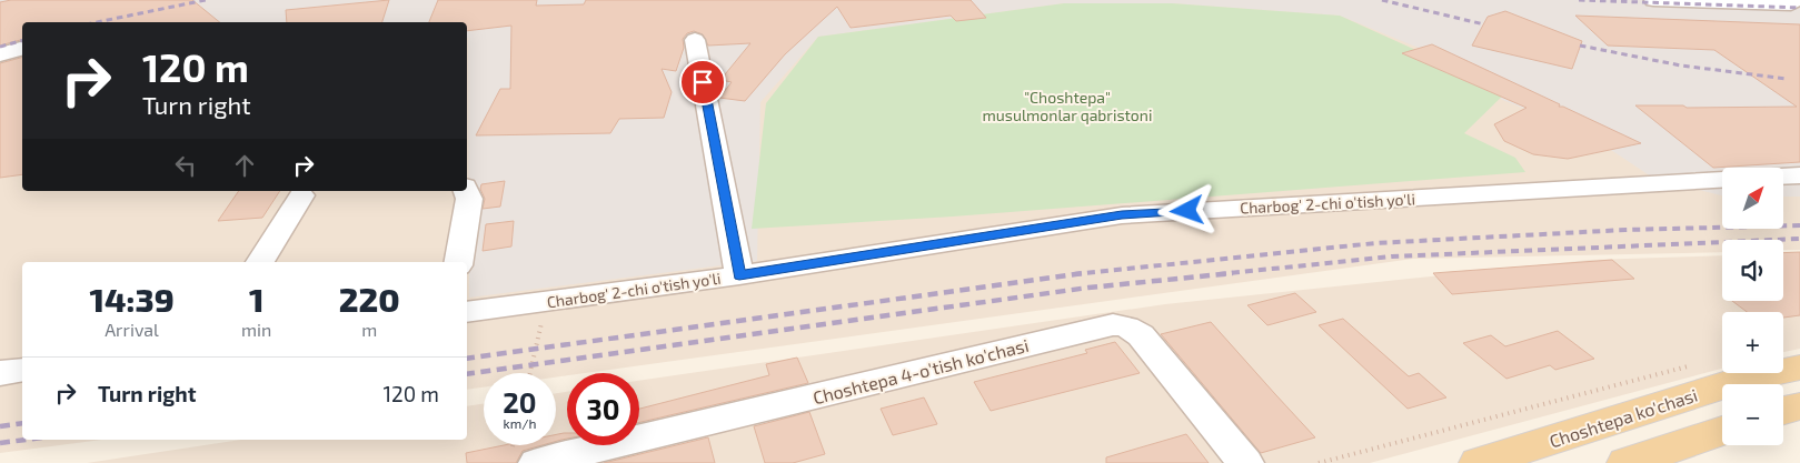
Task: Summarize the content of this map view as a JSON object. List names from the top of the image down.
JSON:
{
  "streets": {
    "main road": ["Choshtepa ko'chasi"],
    "street": ["Charbog' 2-chi o'tish yo'li", "Choshtepa 4-o'tish ko'chasi"]
  },
  "parks": ["\"Choshtepa\" musulmonlar qabristoni"],
  "north": "top right",
  "page": {
    "turn": ["120 m", "Turn right"],
    "map_buttons": ["+", "−"],
    "eta": [
      "14:39",
      "Arrival",
      "1",
      "min",
      "220",
      "m"
    ],
    "list": [
      {
        "name": "Turn right",
        "value": "120 m"
      }
    ],
    "speed": "20 km/h",
    "limit": "30"
  }
}
